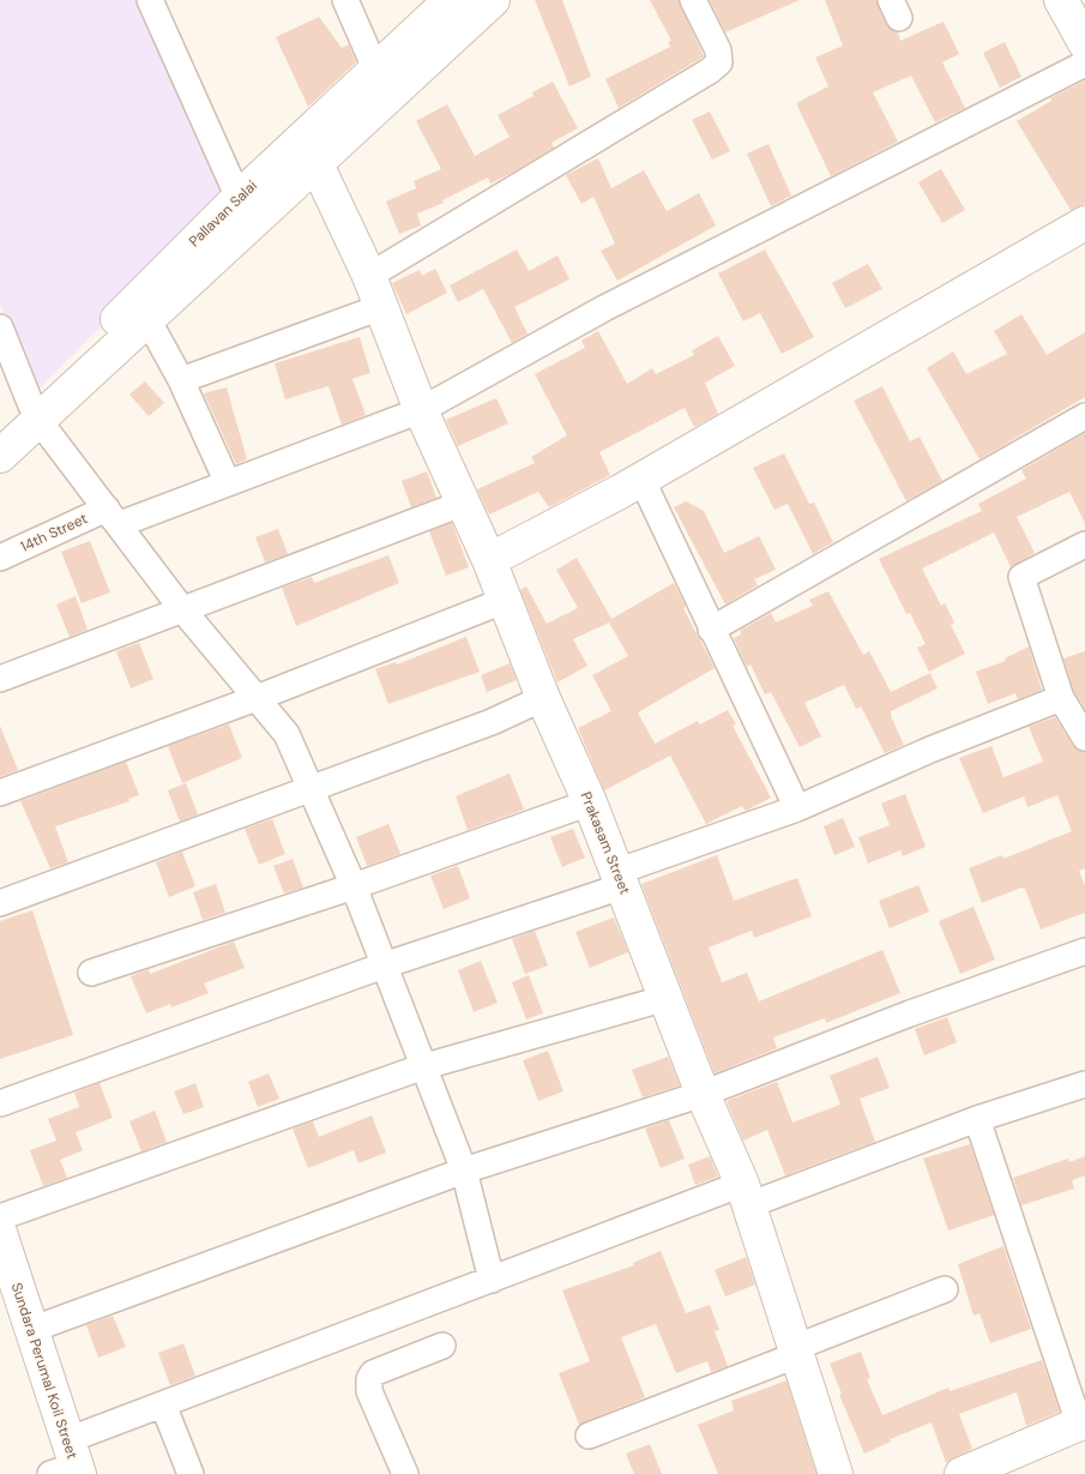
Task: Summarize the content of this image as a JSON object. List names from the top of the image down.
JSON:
{
  "streets": {
    "street": [
      "Pallavan Salai",
      "14th Street",
      "Prakasam Street",
      "Sundara Perumal Koil Street"
    ]
  },
  "crossings": [
    ["14th Street", "Prakasam Street"]
  ]
}
